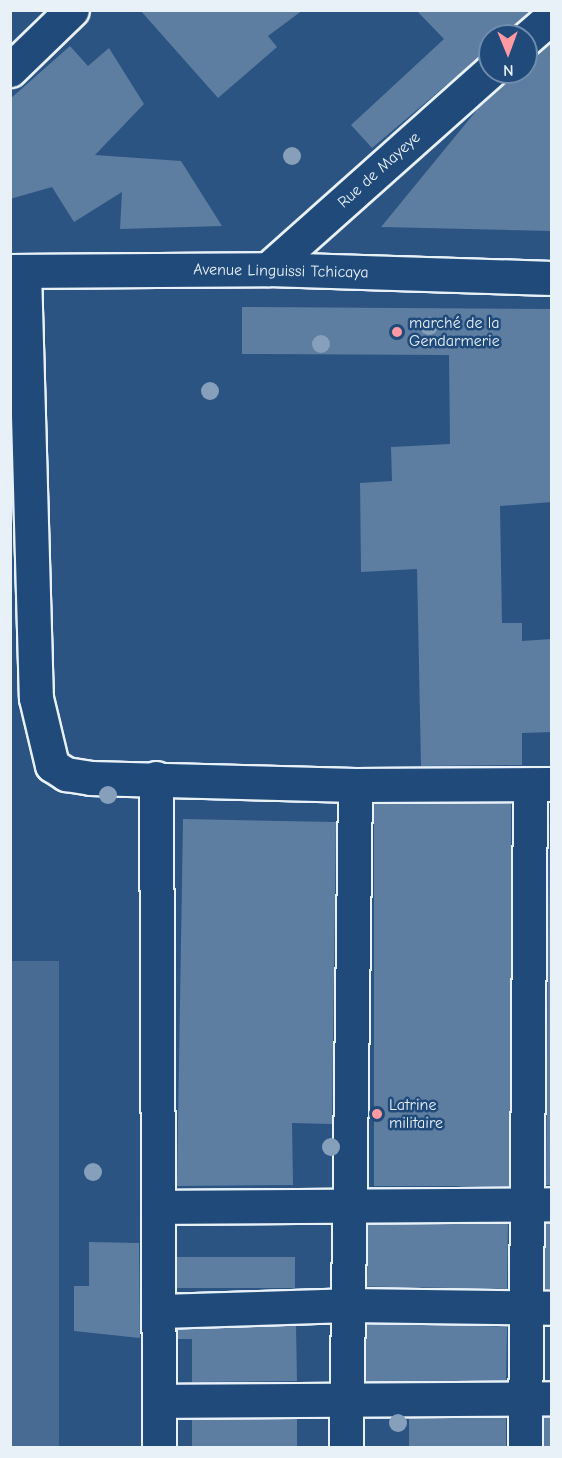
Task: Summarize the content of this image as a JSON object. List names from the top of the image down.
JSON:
{
  "streets": {
    "street": ["Rue de Mayeye", "Avenue Linguissi Tchicaya"]
  },
  "crossings": [
    ["Rue de Mayeye", "Avenue Linguissi Tchicaya"]
  ],
  "places": ["marché de la Gendarmerie", "Latrine militaire"],
  "north": "bottom"
}
